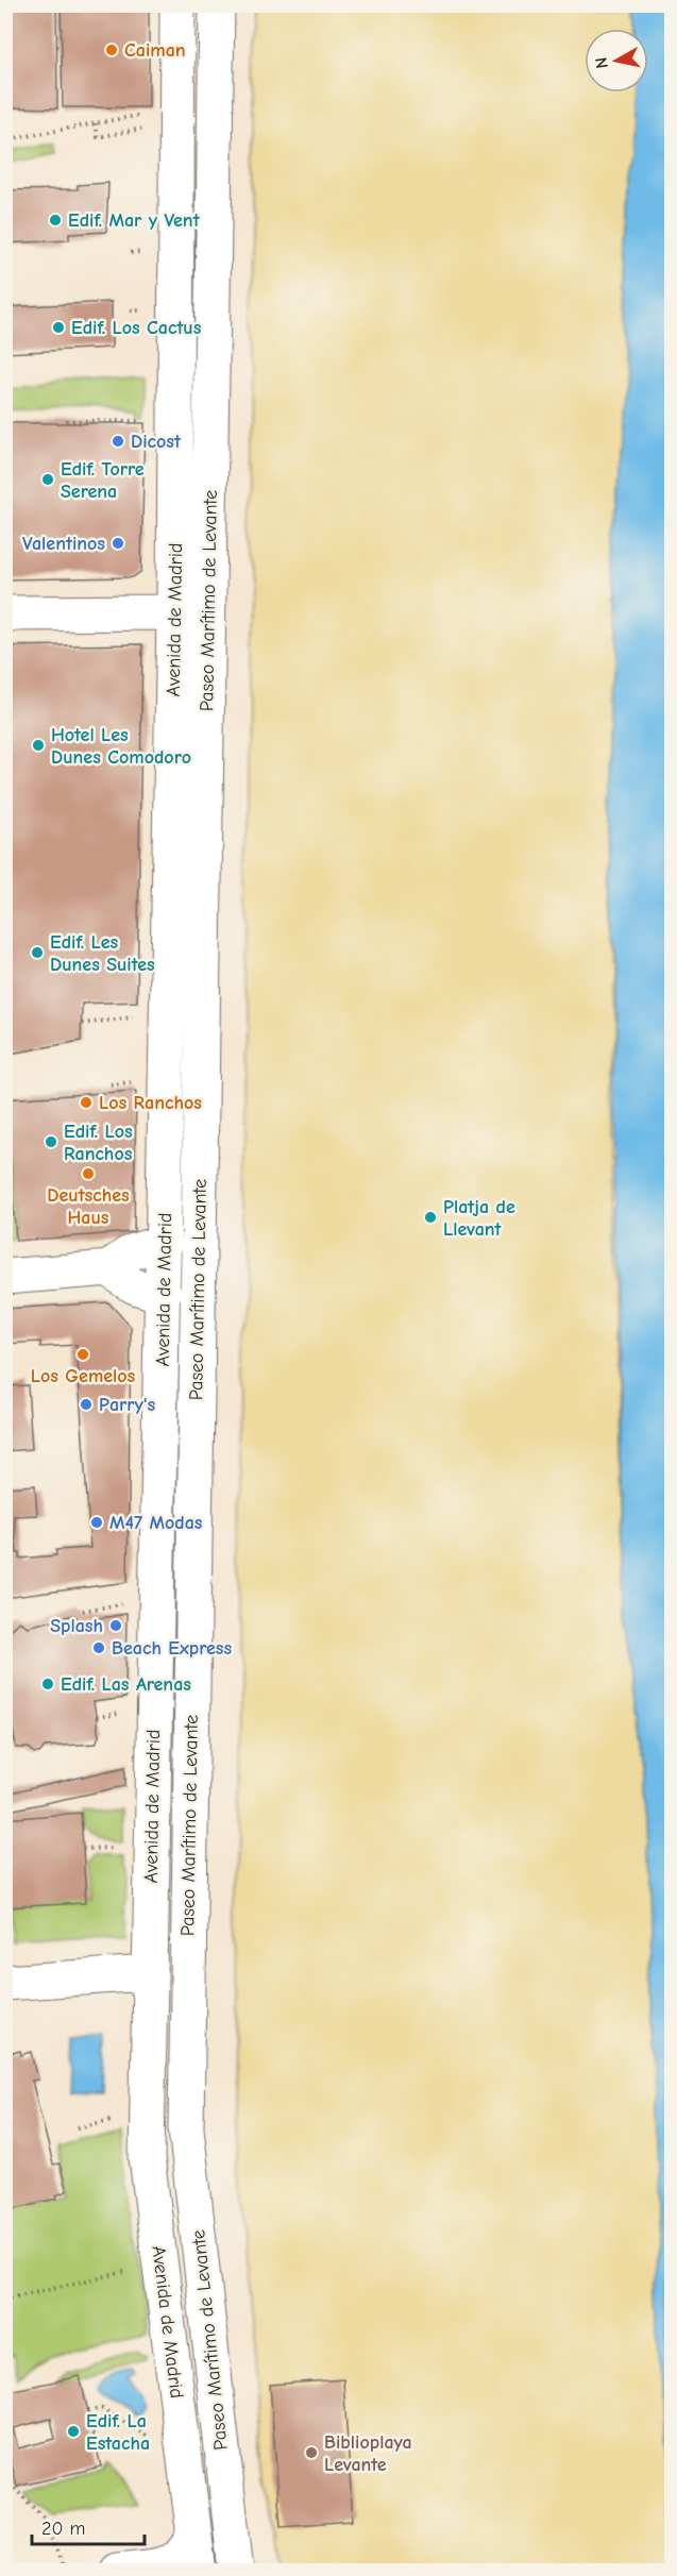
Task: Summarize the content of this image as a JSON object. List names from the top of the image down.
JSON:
{
  "streets": {
    "street": ["Paseo Marítimo de Levante", "Avenida de Madrid"]
  },
  "places": [
    "Caiman",
    "Edif. Mar y Vent",
    "Edif. Los Cactus",
    "Dicost",
    "Edif. Torre Serena",
    "Valentinos",
    "Hotel Les Dunes Comodoro",
    "Edif. Les Dunes Suites",
    "Los Ranchos",
    "Edif. Los Ranchos",
    "Deutsches Haus",
    "Platja de Llevant",
    "Los Gemelos",
    "Parry's",
    "M47 Modas",
    "Splash",
    "Beach Express",
    "Edif. Las Arenas",
    "Edif. La Estacha",
    "Biblioplaya Levante"
  ],
  "scale_bar": "20 m",
  "north": "left"
}
